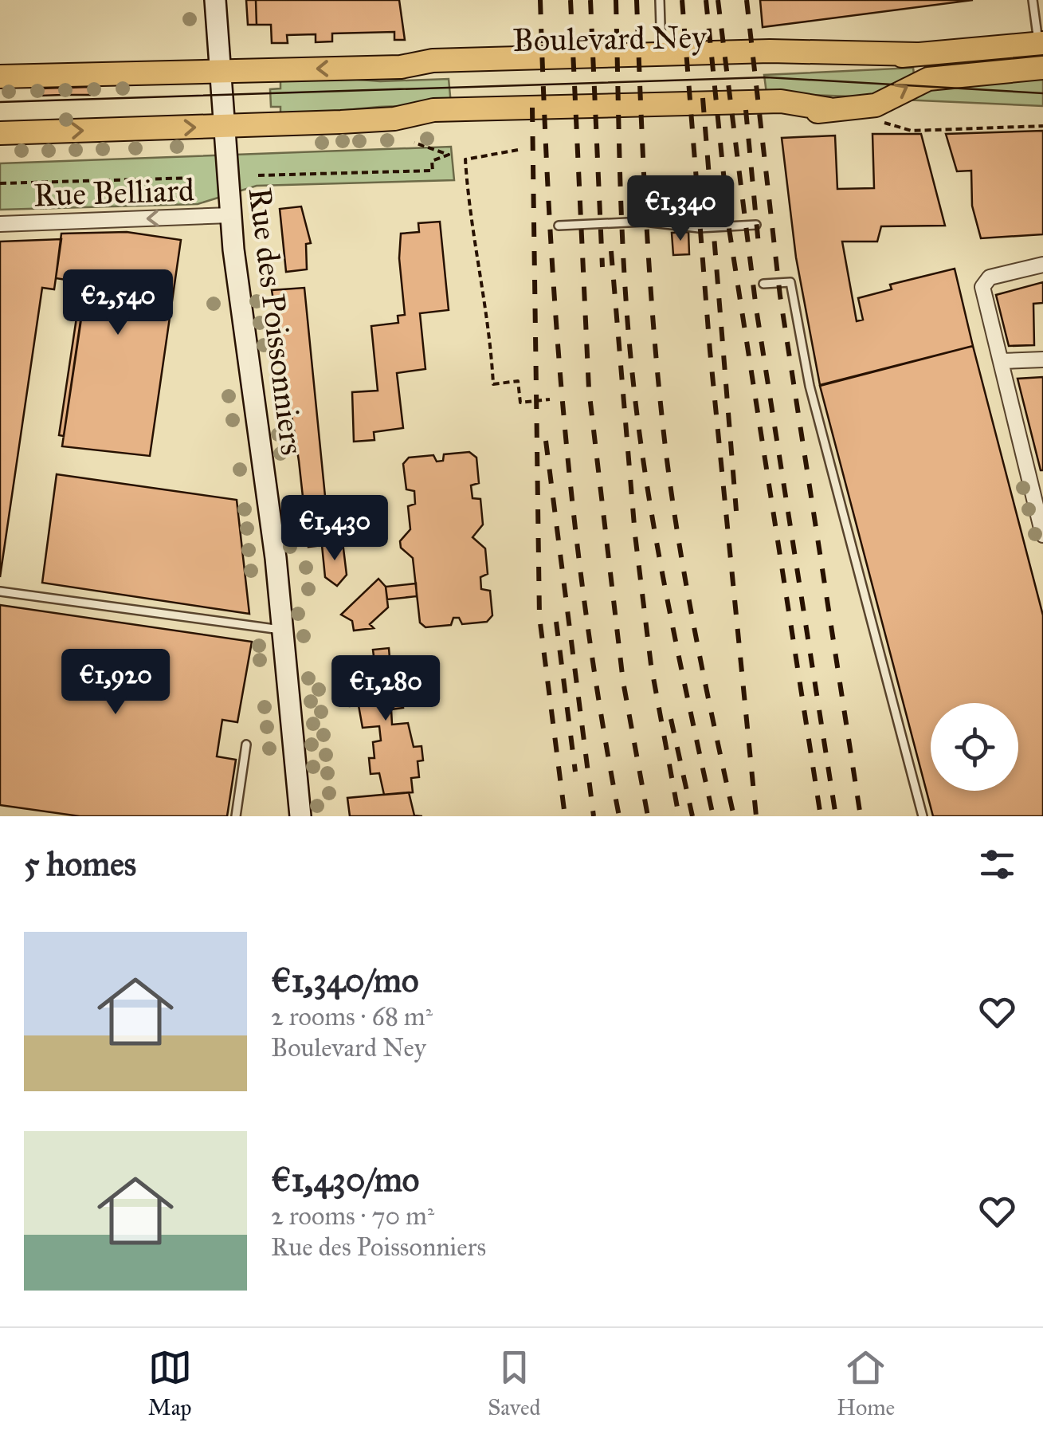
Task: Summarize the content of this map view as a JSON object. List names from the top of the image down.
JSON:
{
  "streets": {
    "main road": ["Boulevard Ney"],
    "street": ["Rue Belliard", "Rue des Poissonniers"]
  },
  "crossings": [
    ["Boulevard Ney", "Rue des Poissonniers"],
    ["Rue Belliard", "Rue des Poissonniers"]
  ],
  "one_way": ["Rue Belliard"],
  "page": {
    "price": [
      "€1,340",
      "€2,540",
      "€1,430",
      "€1,920",
      "€1,280"
    ],
    "heading": "5 homes",
    "list": [
      {
        "name": "€1,340/mo",
        "note": "2 rooms · 68 m² · Boulevard Ney"
      },
      {
        "name": "€1,430/mo",
        "note": "2 rooms · 70 m² · Rue des Poissonniers"
      }
    ],
    "tabs": ["Map", "Saved", "Home"]
  }
}
